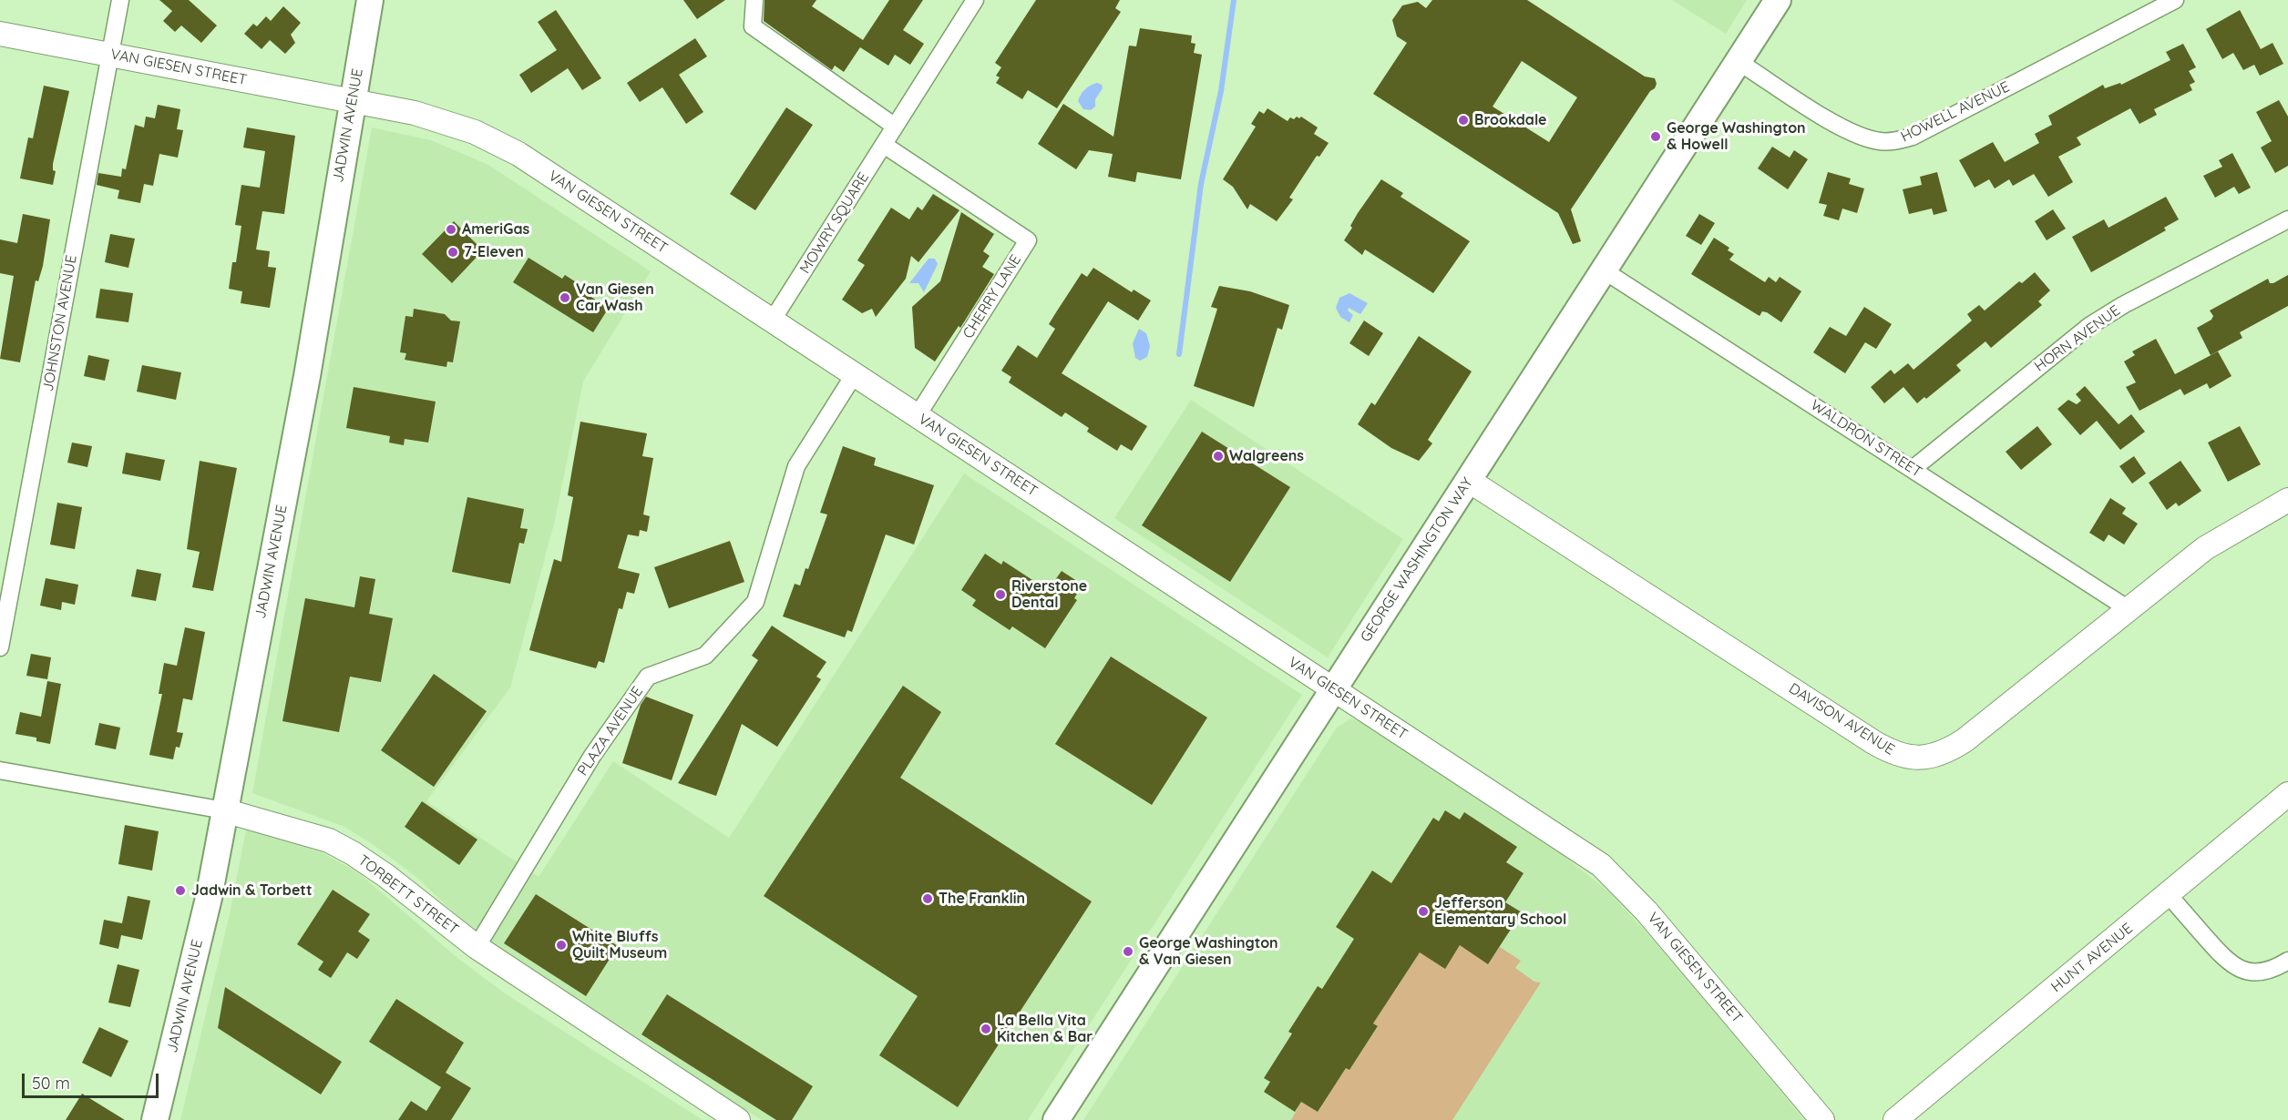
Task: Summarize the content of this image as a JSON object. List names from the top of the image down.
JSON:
{
  "streets": {
    "main road": ["JADWIN AVENUE", "GEORGE WASHINGTON WAY"],
    "street": [
      "VAN GIESEN STREET",
      "HOWELL AVENUE",
      "MOWRY SQUARE",
      "CHERRY LANE",
      "JOHNSTON AVENUE",
      "HORN AVENUE",
      "WALDRON STREET",
      "DAVISON AVENUE",
      "PLAZA AVENUE",
      "TORBETT STREET",
      "HUNT AVENUE"
    ]
  },
  "crossings": [
    ["VAN GIESEN STREET", "JADWIN AVENUE"],
    ["VAN GIESEN STREET", "MOWRY SQUARE"],
    ["VAN GIESEN STREET", "CHERRY LANE"],
    ["VAN GIESEN STREET", "JOHNSTON AVENUE"],
    ["VAN GIESEN STREET", "GEORGE WASHINGTON WAY"],
    ["VAN GIESEN STREET", "PLAZA AVENUE"],
    ["HOWELL AVENUE", "GEORGE WASHINGTON WAY"],
    ["JADWIN AVENUE", "TORBETT STREET"],
    ["MOWRY SQUARE", "CHERRY LANE"],
    ["HORN AVENUE", "WALDRON STREET"],
    ["WALDRON STREET", "GEORGE WASHINGTON WAY"],
    ["WALDRON STREET", "DAVISON AVENUE"],
    ["GEORGE WASHINGTON WAY", "DAVISON AVENUE"],
    ["PLAZA AVENUE", "TORBETT STREET"]
  ],
  "places": [
    "Brookdale",
    "George Washington & Howell",
    "AmeriGas",
    "7-Eleven",
    "Van Giesen Car Wash",
    "Walgreens",
    "Riverstone Dental",
    "Jadwin & Torbett",
    "The Franklin",
    "Jefferson Elementary School",
    "White Bluffs Quilt Museum",
    "George Washington & Van Giesen",
    "La Bella Vita Kitchen & Bar"
  ],
  "scale_bar": "50 m"
}
